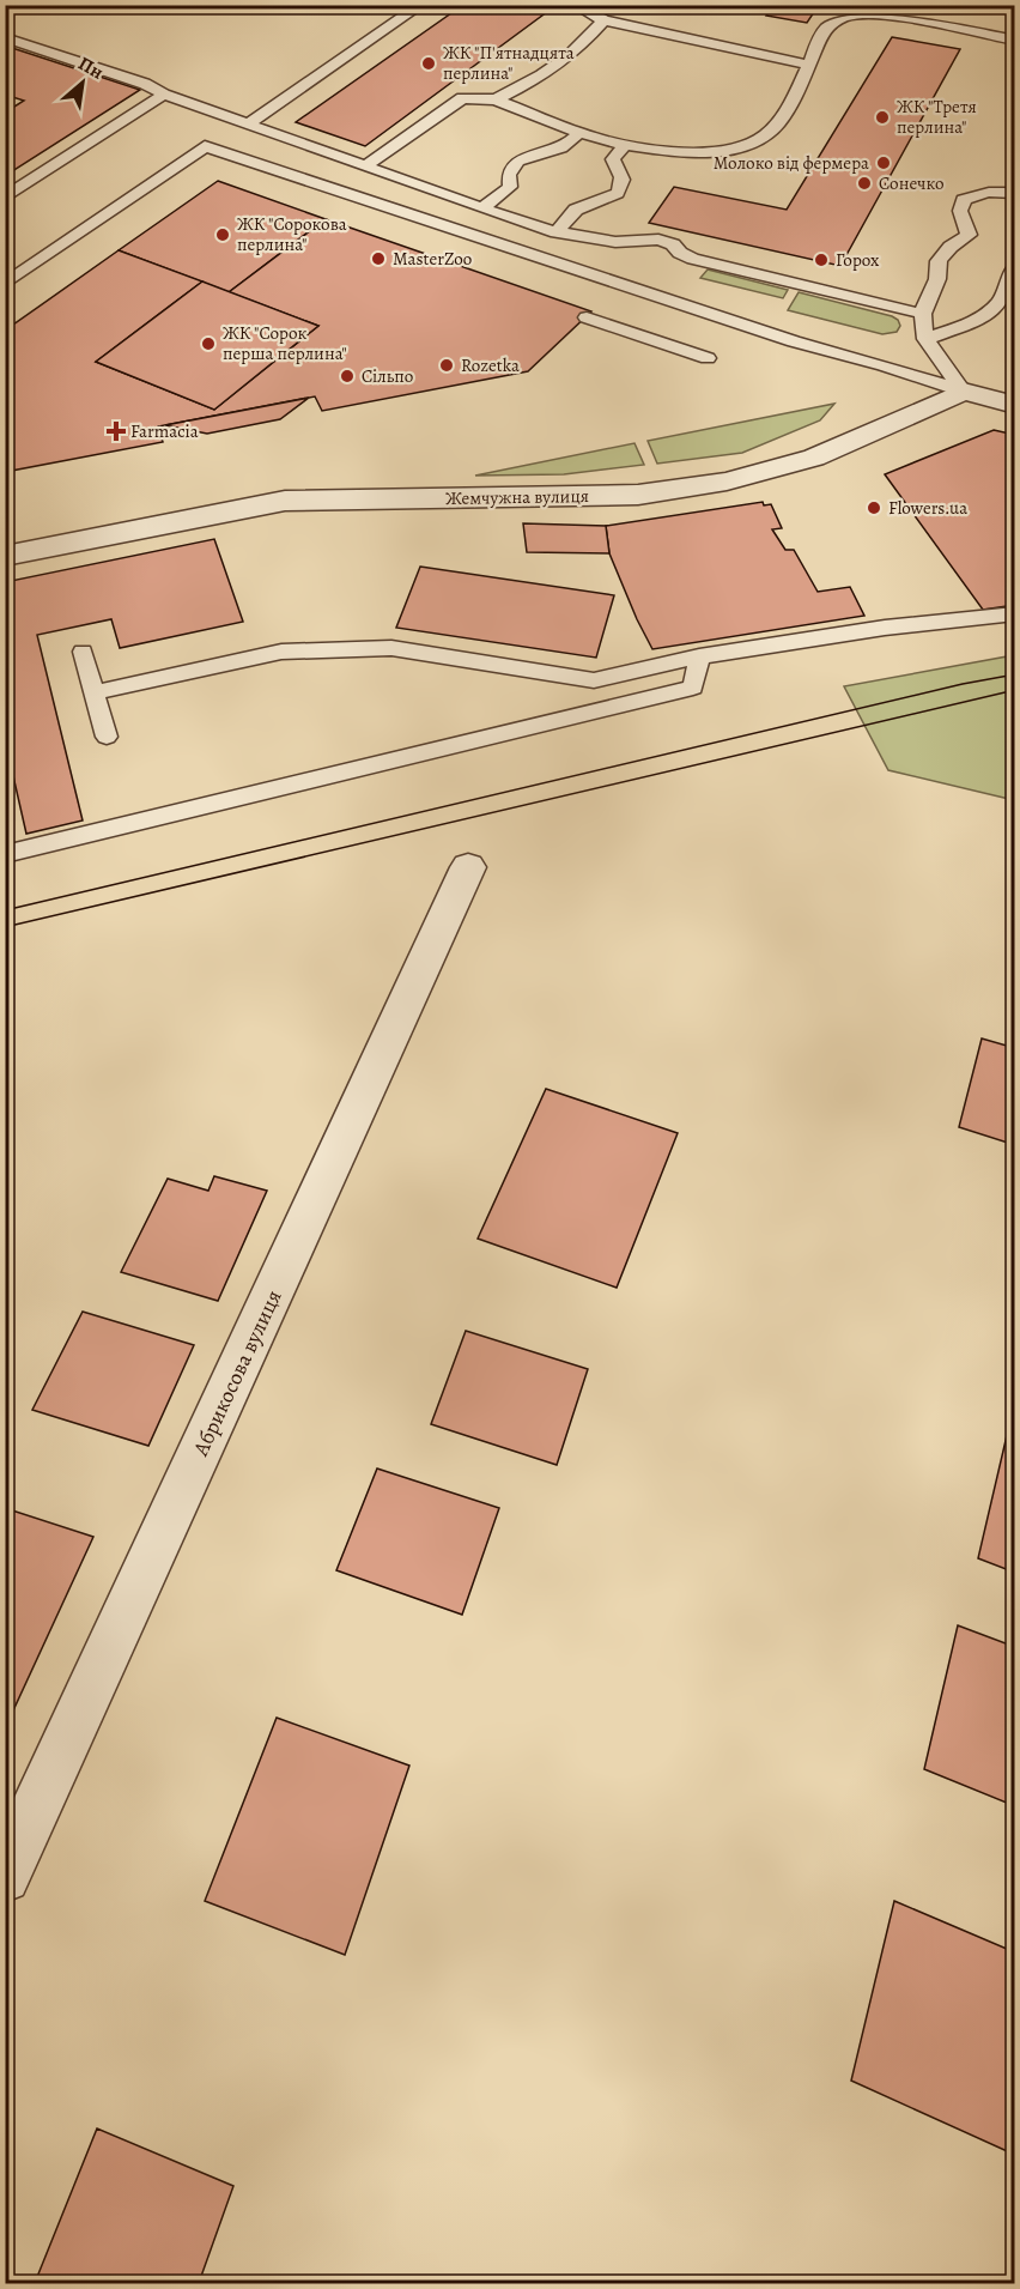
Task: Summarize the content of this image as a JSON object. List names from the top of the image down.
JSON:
{
  "streets": {
    "street": ["Жемчужна вулиця", "Абрикосова вулиця"]
  },
  "places": {
    "other": [
      "ЖК \"П'ятнадцята перлина\"",
      "ЖК \"Третя перлина\"",
      "Молоко від фермера",
      "Сонечко",
      "ЖК \"Сорокова перлина\"",
      "MasterZoo",
      "Горох",
      "ЖК \"Сорок перша перлина\"",
      "Rozetka",
      "Сільпо",
      "Flowers.ua"
    ],
    "health": ["Farmacia"]
  },
  "north": "top right"
}
